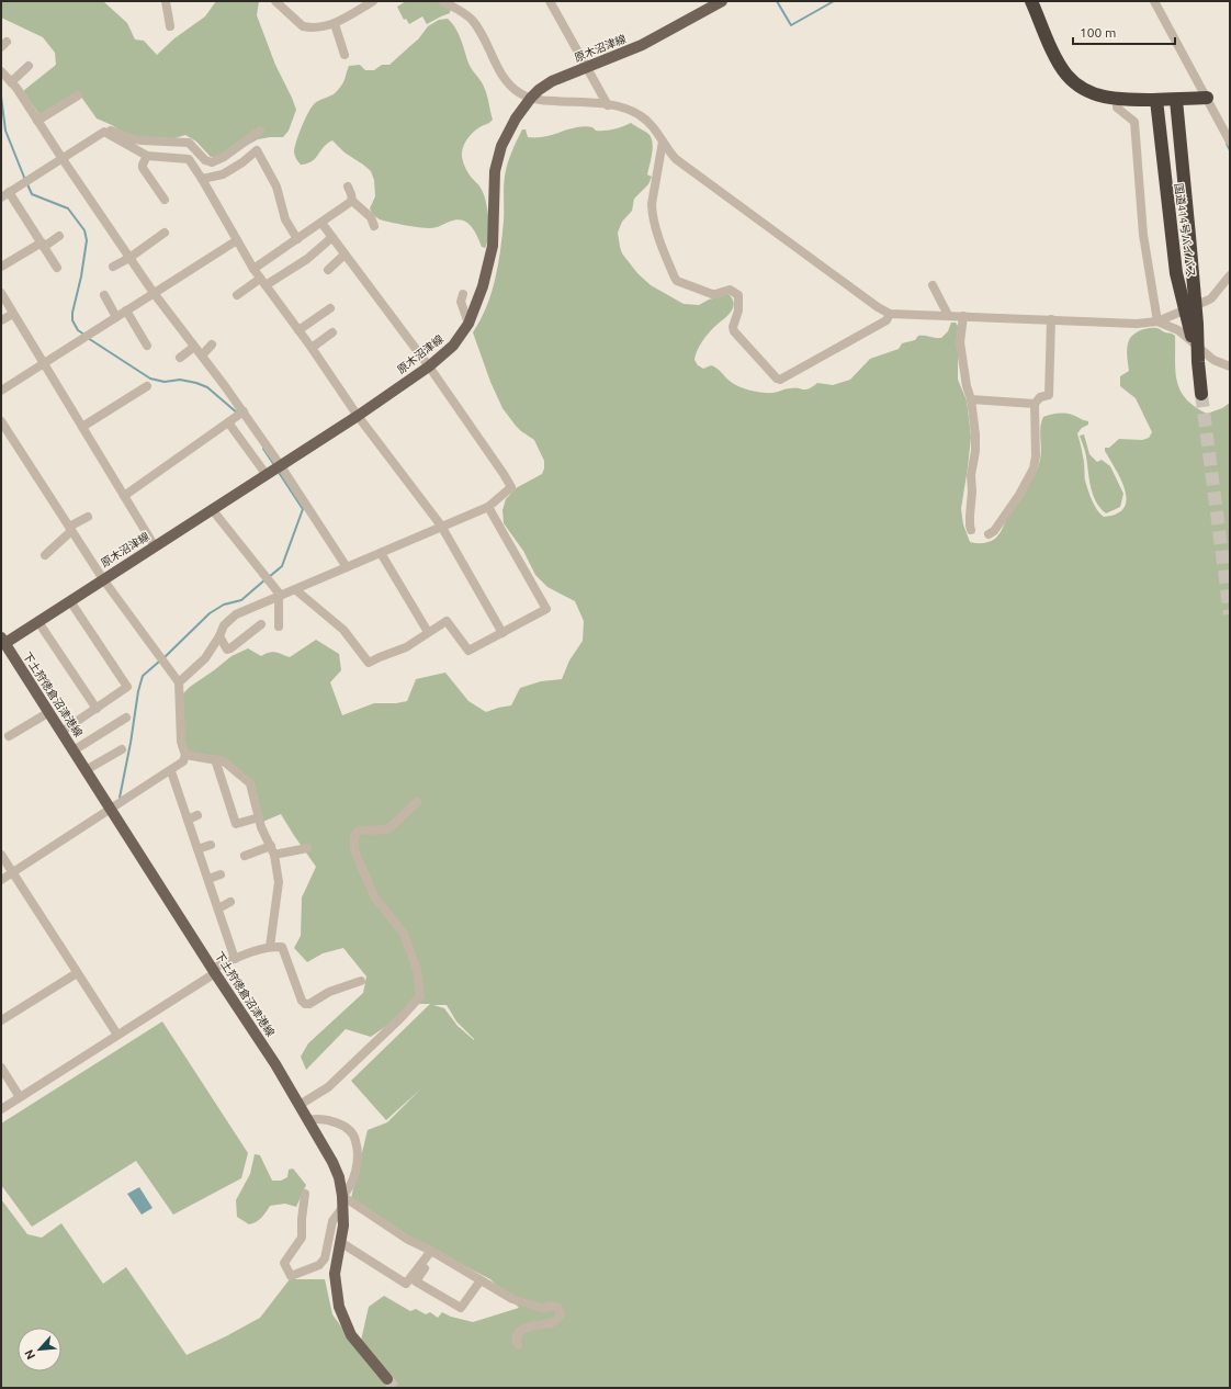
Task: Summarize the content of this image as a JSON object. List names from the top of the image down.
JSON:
{
  "streets": {
    "highway": ["国道414号バイパス"],
    "main road": ["原木沼津線", "下土狩徳倉沼津港線"]
  },
  "crossings": [
    ["原木沼津線", "下土狩徳倉沼津港線"]
  ],
  "scale_bar": "100 m",
  "north": "bottom left"
}
